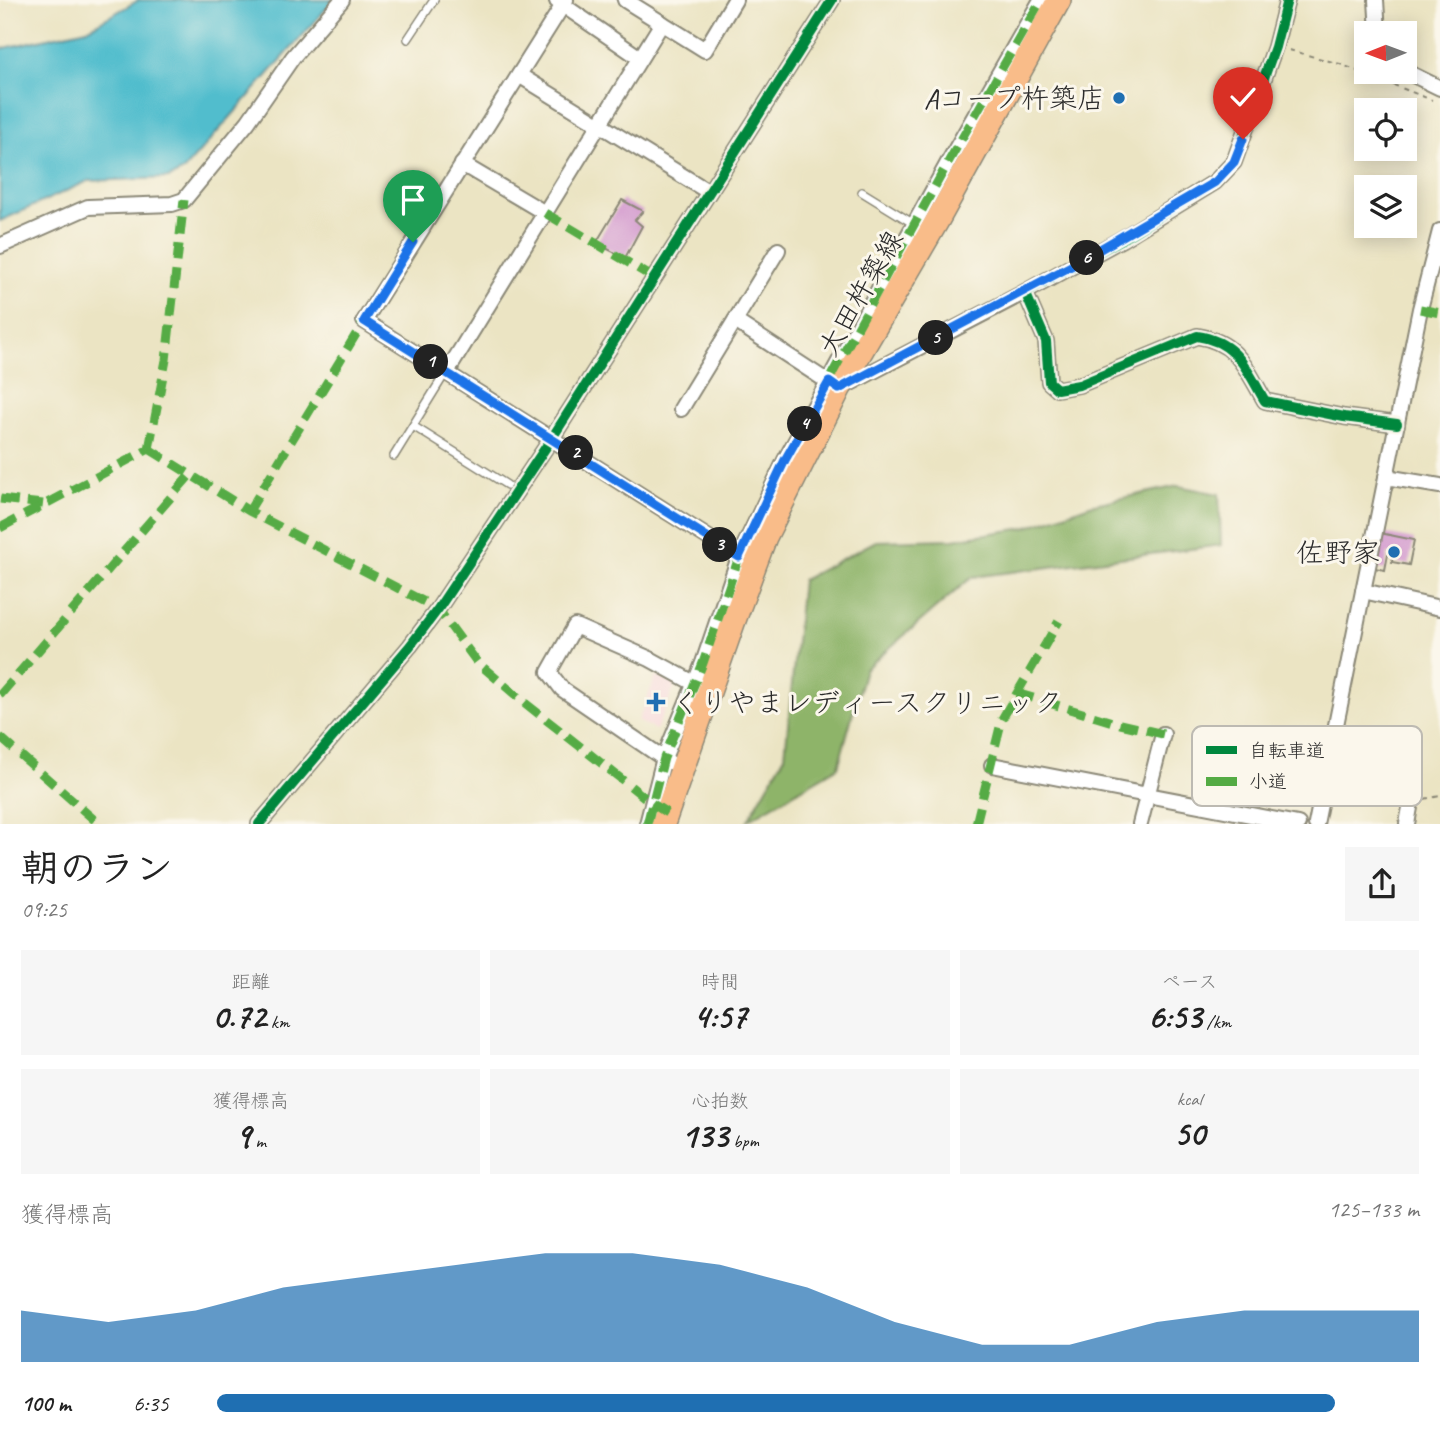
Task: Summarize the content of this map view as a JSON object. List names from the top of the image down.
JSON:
{
  "streets": {
    "main road": ["大田杵築線"]
  },
  "places": {
    "other": ["Aコープ杵築店", "佐野家"],
    "health": ["くりやまレディースクリニック"]
  },
  "legend": ["自転車道", "小道"],
  "north": "left",
  "page": {
    "pins": [
      "6",
      "5",
      "1",
      "4",
      "2",
      "3"
    ],
    "heading": ["朝のラン", "09:25"],
    "stats": [
      ["距離", "0.72 km"],
      ["時間", "4:57"],
      ["ペース", "6:53 /km"],
      ["獲得標高", "9 m"],
      ["心拍数", "133 bpm"],
      ["kcal", "50"]
    ],
    "chart": ["獲得標高", "125–133 m"],
    "list": [
      {
        "name": "100 m",
        "note": "6:35"
      }
    ]
  }
}
